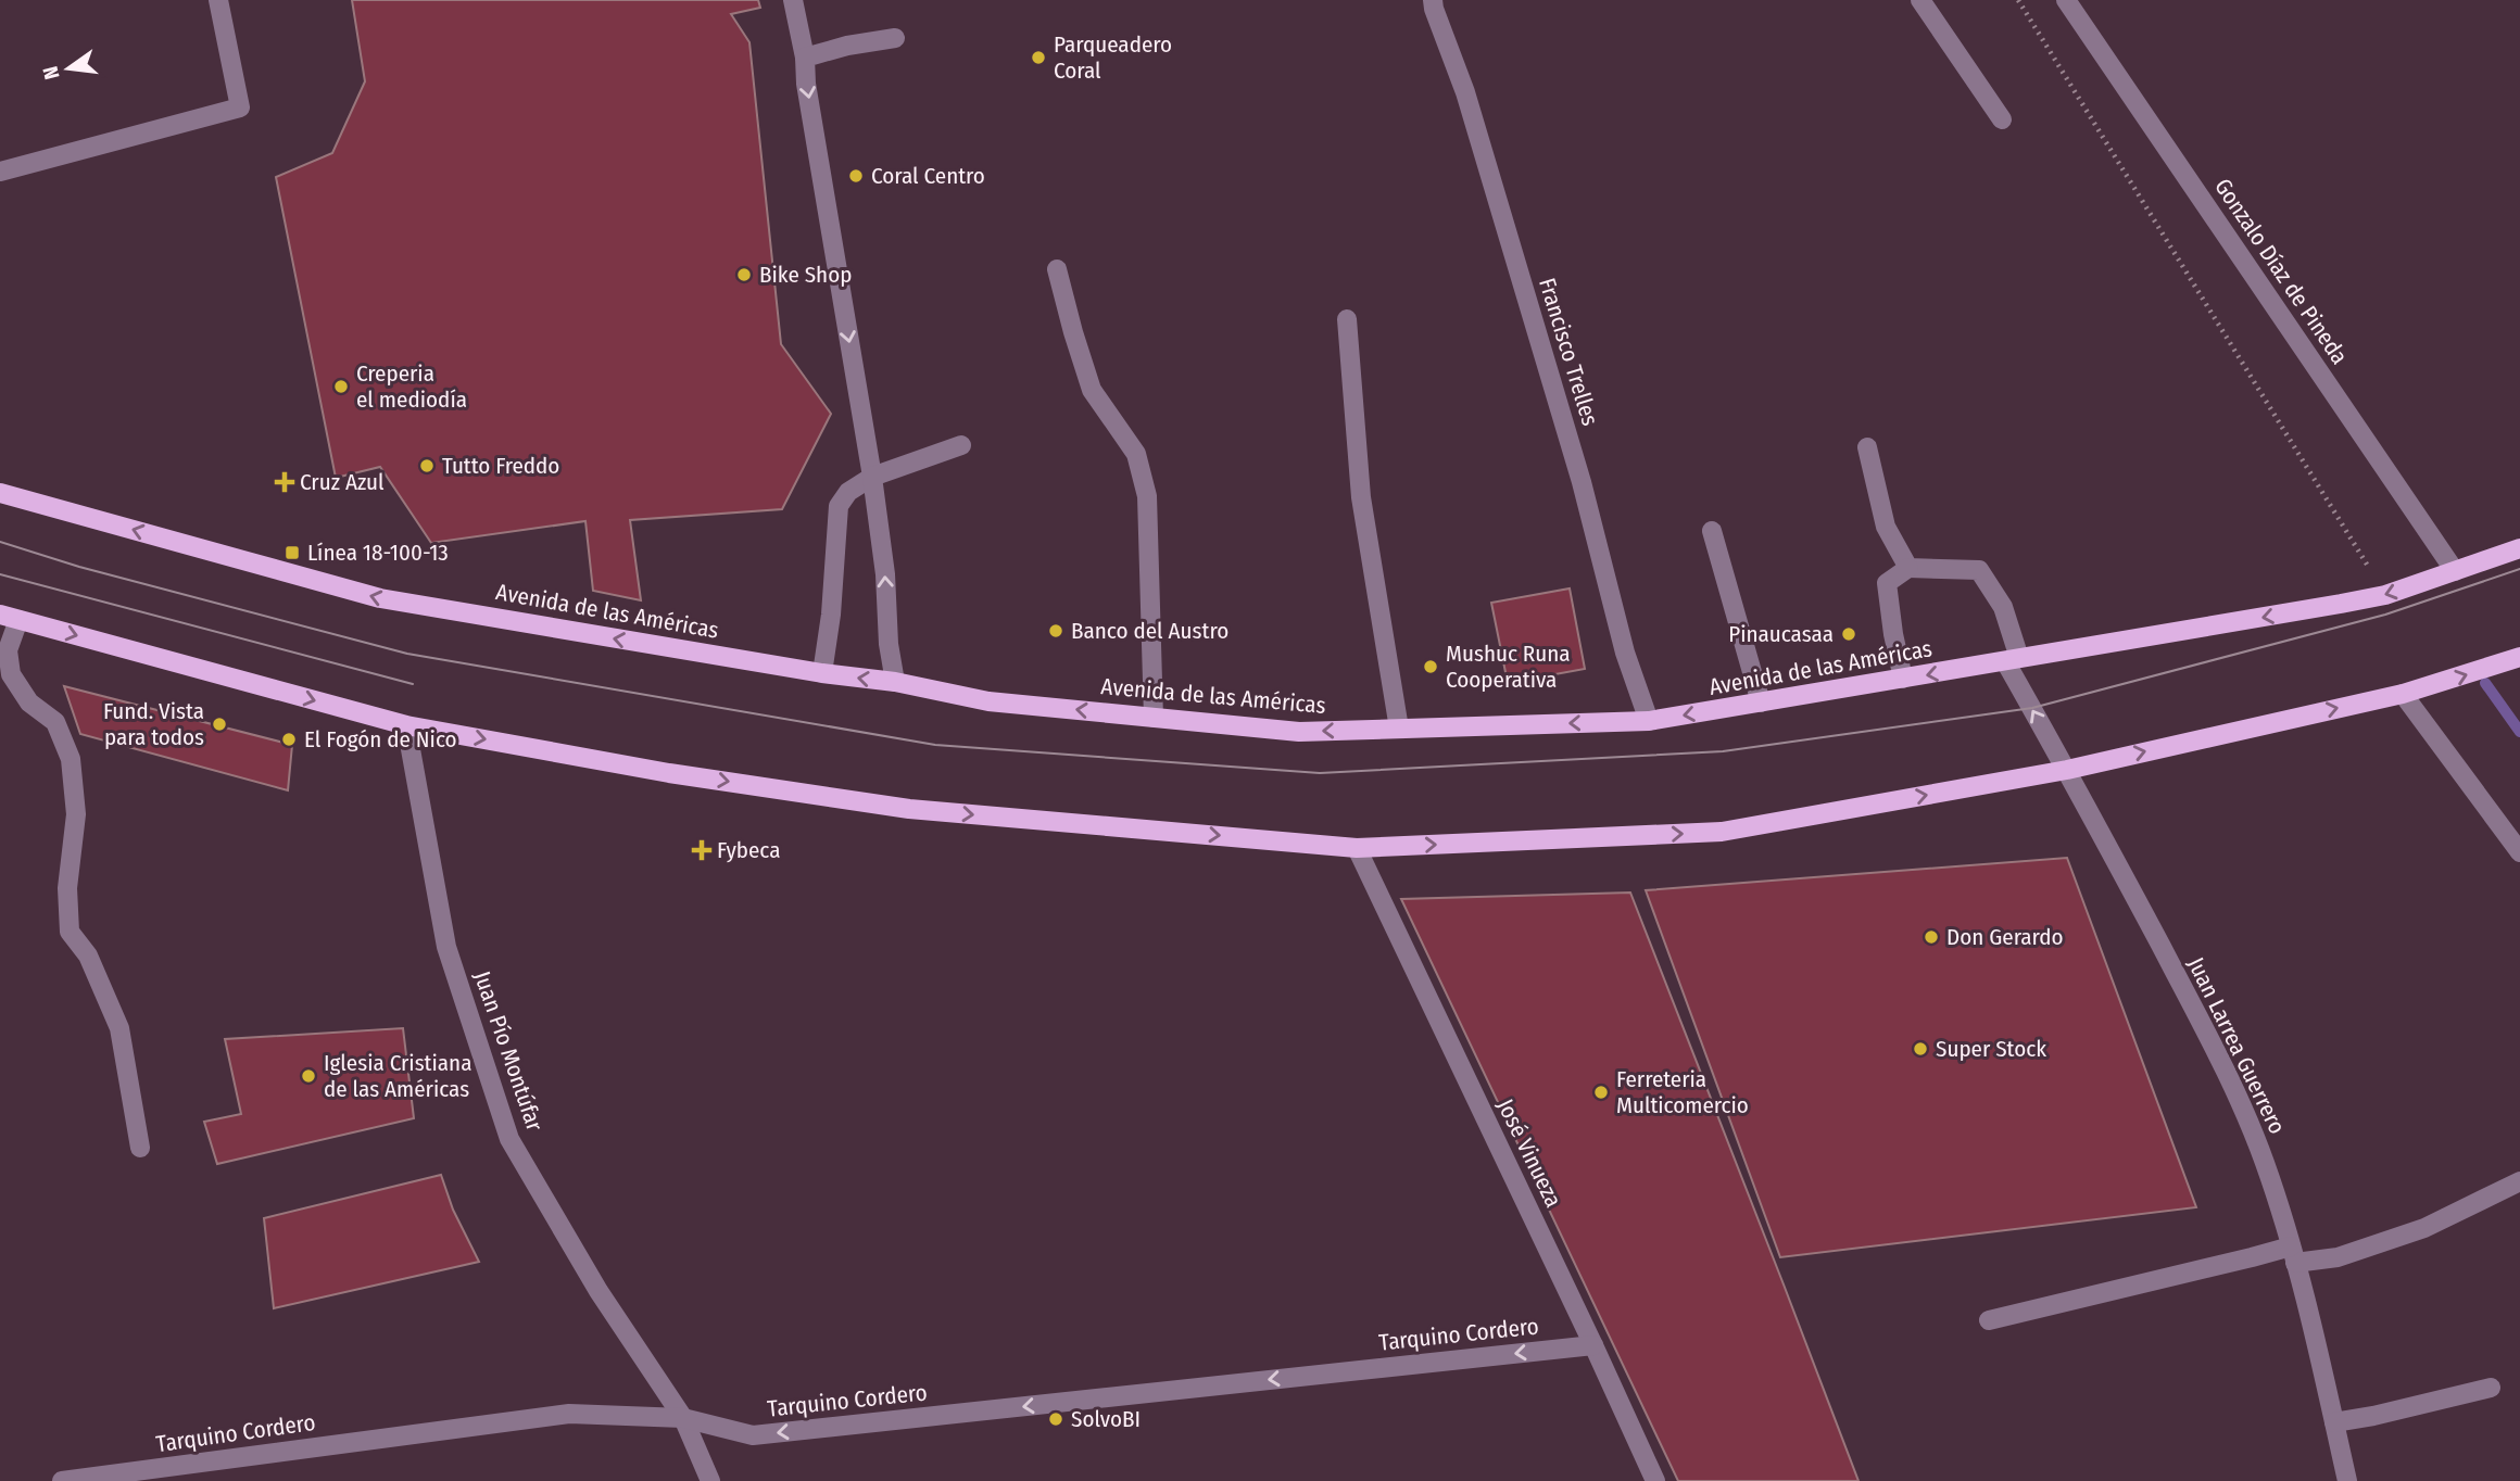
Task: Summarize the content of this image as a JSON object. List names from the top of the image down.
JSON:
{
  "streets": {
    "main road": ["Avenida de las Américas"],
    "street": [
      "Gonzalo Díaz de Pineda",
      "Francisco Trelles",
      "Juan Larrea Guerrero",
      "Juan Pío Montúfar",
      "José Vinueza",
      "Tarquino Cordero"
    ]
  },
  "crossings": [
    ["Gonzalo Díaz de Pineda", "Avenida de las Américas"],
    ["Francisco Trelles", "Avenida de las Américas"],
    ["Avenida de las Américas", "Juan Larrea Guerrero"],
    ["Juan Pío Montúfar", "Tarquino Cordero"],
    ["José Vinueza", "Tarquino Cordero"]
  ],
  "one_way": ["Tarquino Cordero"],
  "places": {
    "other": [
      "Parqueadero Coral",
      "Coral Centro",
      "Bike Shop",
      "Creperia el mediodía",
      "Tutto Freddo",
      "Banco del Austro",
      "Pinaucasaa",
      "Mushuc Runa Cooperativa",
      "Fund. Vista para todos",
      "El Fogón de Nico",
      "Don Gerardo",
      "Super Stock",
      "Iglesia Cristiana de las Américas",
      "Ferreteria Multicomercio",
      "SolvoBI"
    ],
    "health": ["Cruz Azul", "Fybeca"],
    "transit": ["Línea 18-100-13"]
  },
  "north": "left"
}
